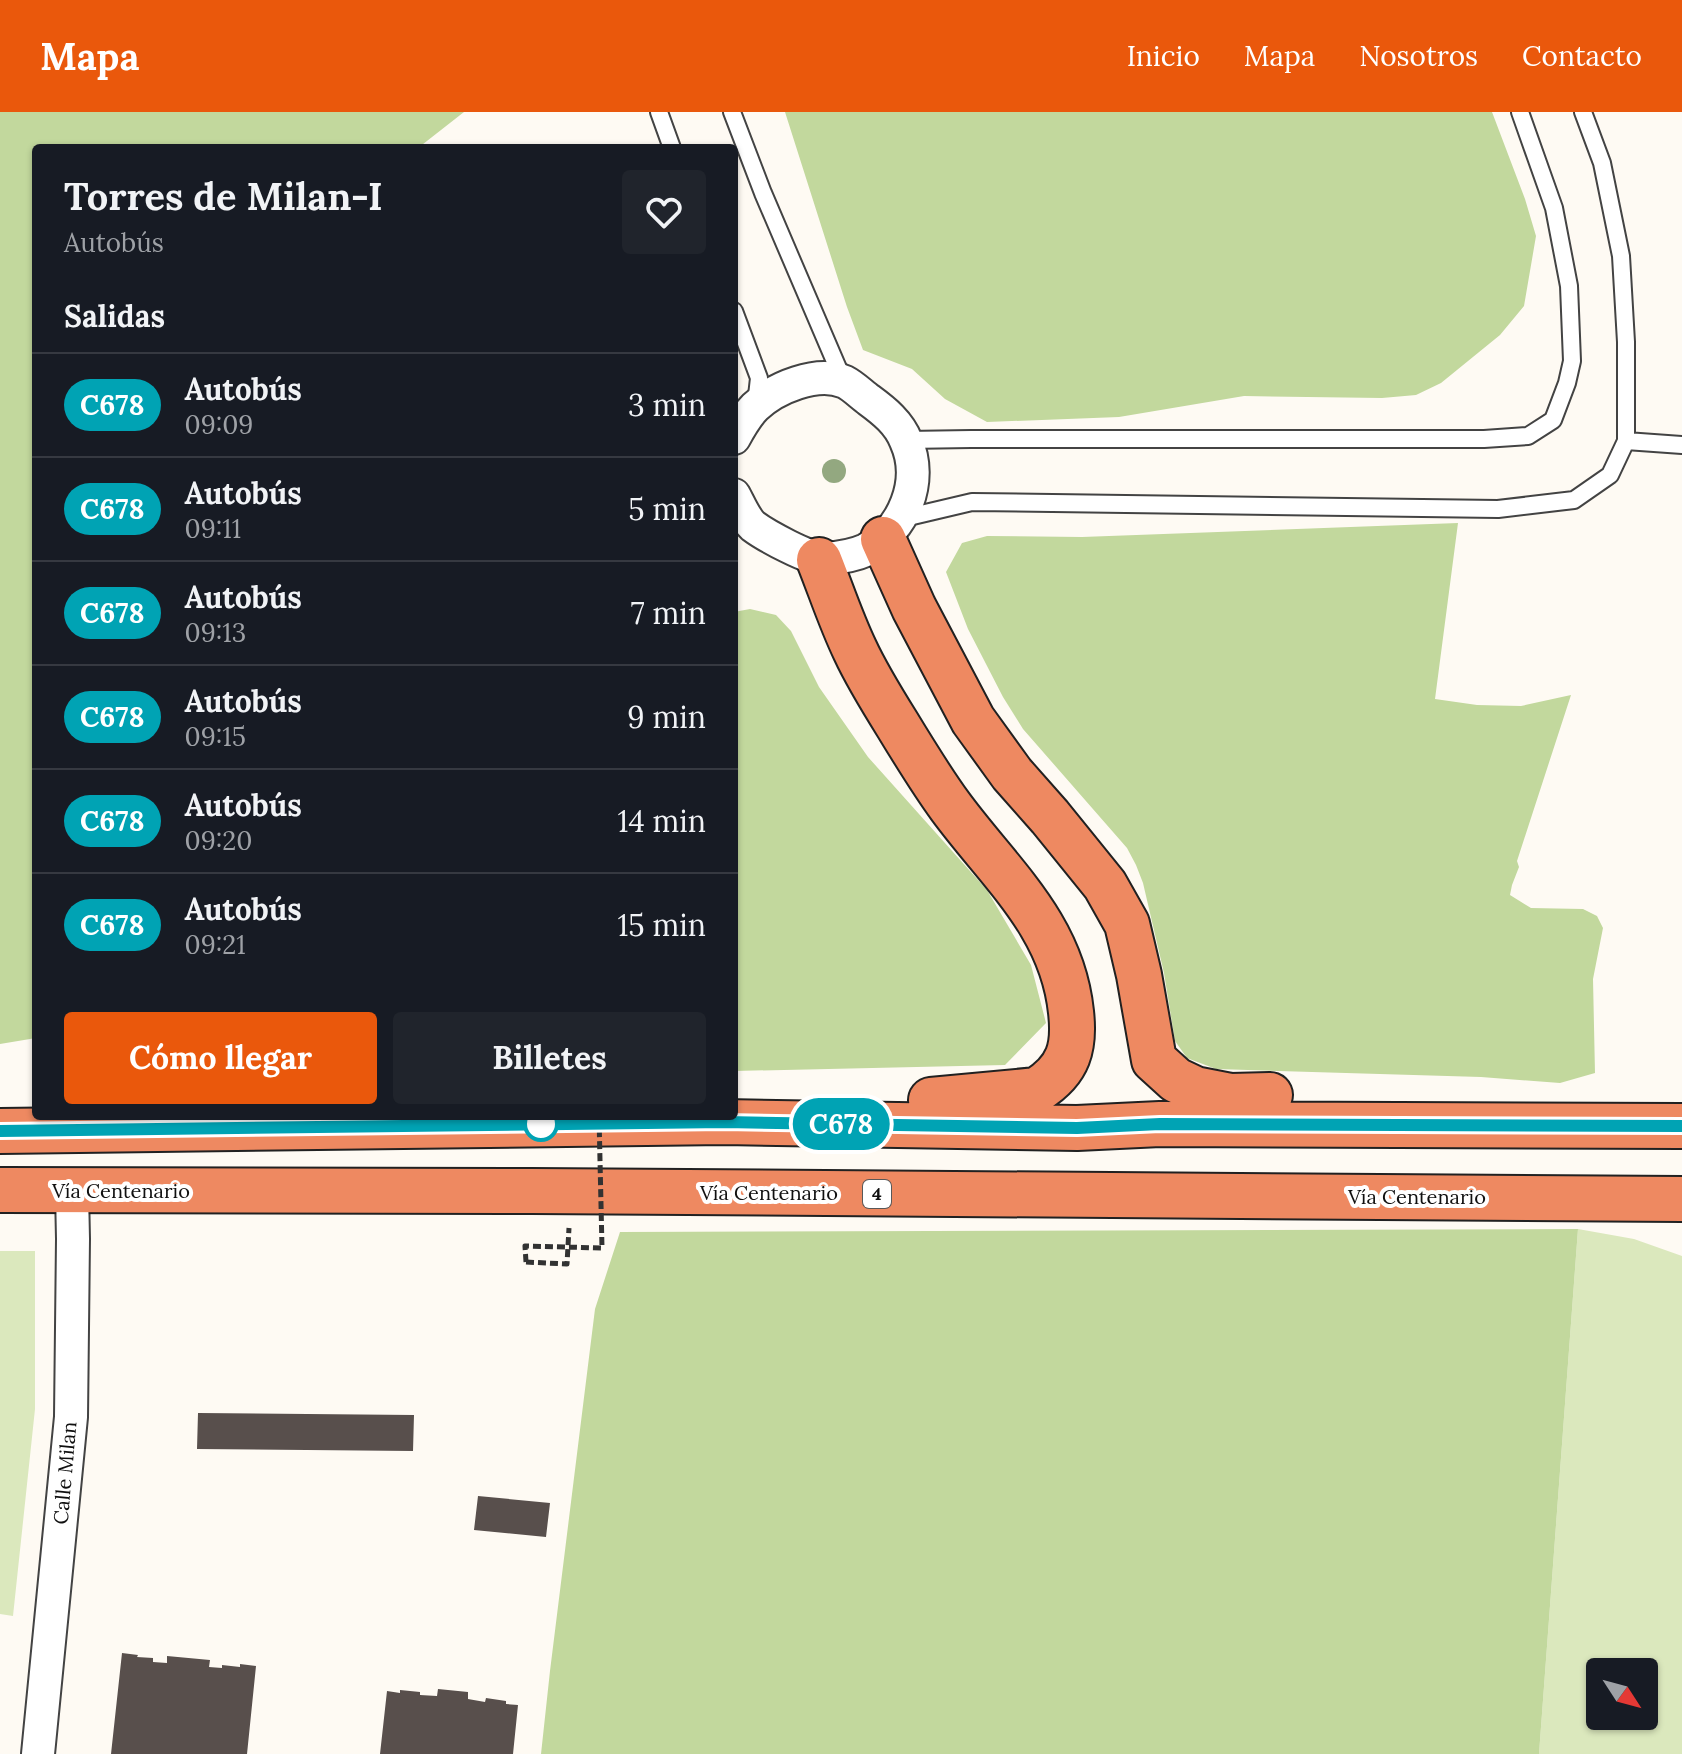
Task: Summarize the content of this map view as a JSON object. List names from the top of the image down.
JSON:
{
  "streets": {
    "highway": ["Vía Centenario", "4"],
    "street": ["Calle Milan"]
  },
  "crossings": [
    ["Vía Centenario", "Calle Milan"]
  ],
  "lines": ["bus line C678"],
  "north": "bottom right",
  "page": {
    "header": "Mapa",
    "nav": [
      "Inicio",
      "Mapa",
      "Nosotros",
      "Contacto"
    ],
    "on_map": "C678",
    "heading": [
      ["Torres de Milan-I", "Autobús"],
      "Salidas"
    ],
    "list": [
      {
        "mark": "C678",
        "name": "Autobús",
        "note": "09:09",
        "value": "3 min"
      },
      {
        "mark": "C678",
        "name": "Autobús",
        "note": "09:11",
        "value": "5 min"
      },
      {
        "mark": "C678",
        "name": "Autobús",
        "note": "09:13",
        "value": "7 min"
      },
      {
        "mark": "C678",
        "name": "Autobús",
        "note": "09:15",
        "value": "9 min"
      },
      {
        "mark": "C678",
        "name": "Autobús",
        "note": "09:20",
        "value": "14 min"
      },
      {
        "mark": "C678",
        "name": "Autobús",
        "note": "09:21",
        "value": "15 min"
      }
    ],
    "buttons": ["Cómo llegar", "Billetes"]
  }
}
